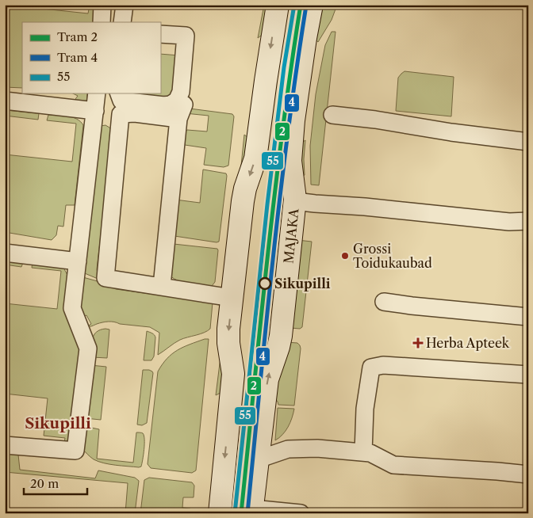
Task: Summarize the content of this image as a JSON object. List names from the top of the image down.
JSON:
{
  "streets": {
    "street": ["MAJAKA"]
  },
  "districts": ["Sikupilli"],
  "places": {
    "other": ["Grossi Toidukaubad", "Sikupilli"],
    "health": ["Herba Apteek"]
  },
  "lines": ["tram line 2", "transit line 55", "tram line 4"],
  "legend": ["Tram 2", "Tram 4", "55"],
  "scale_bar": "20 m"
}
